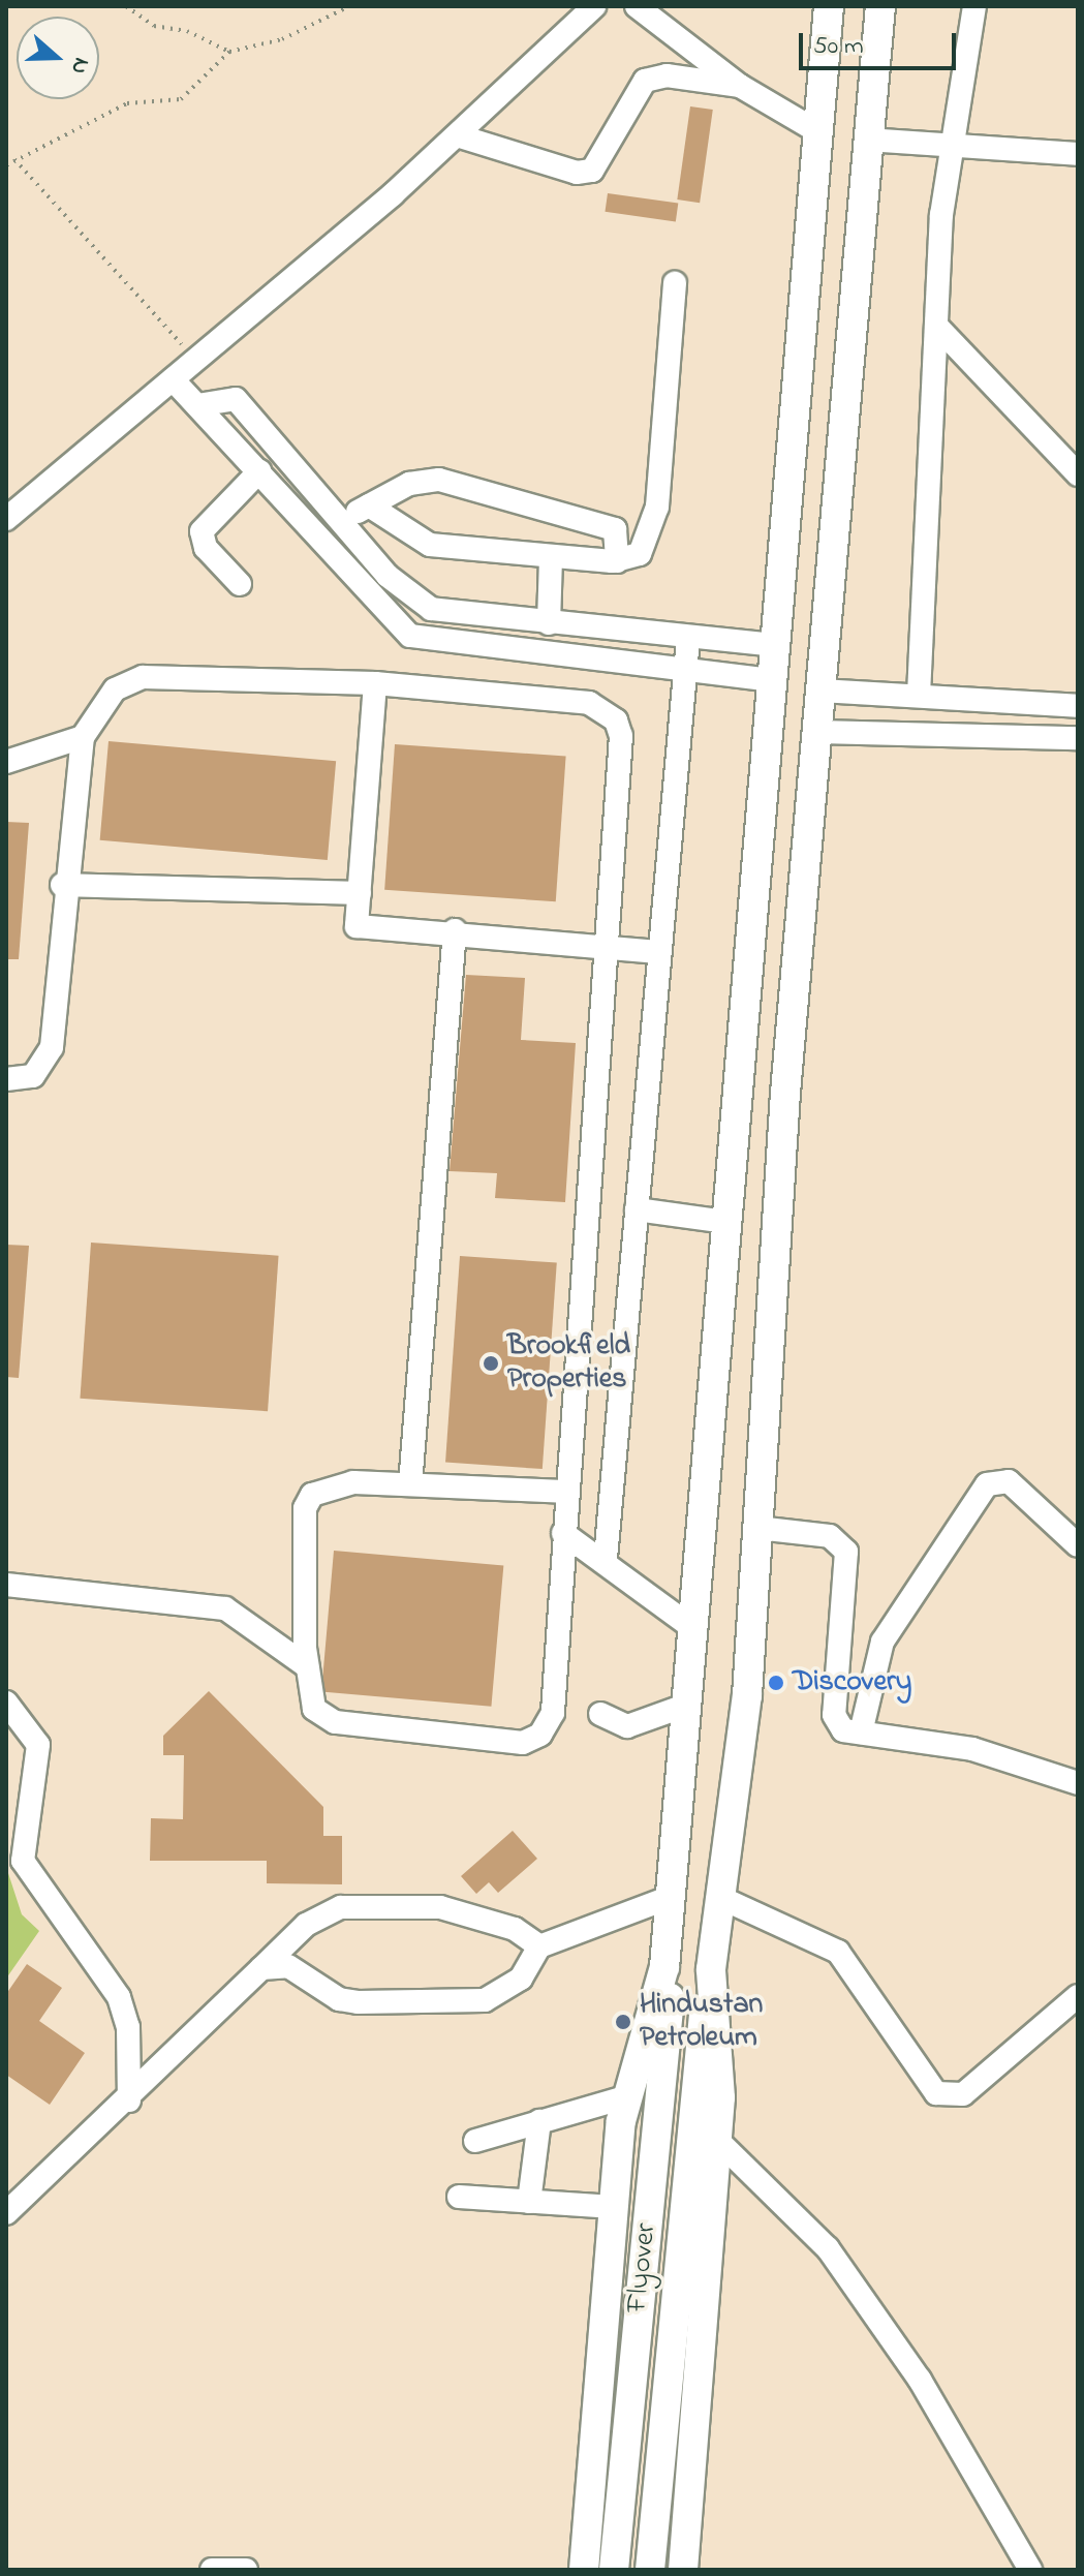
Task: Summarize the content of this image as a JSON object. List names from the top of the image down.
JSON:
{
  "streets": {
    "main road": ["Flyover"]
  },
  "places": ["Brookfield Properties", "Discovery", "Hindustan Petroleum"],
  "scale_bar": "50 m",
  "north": "right"
}
